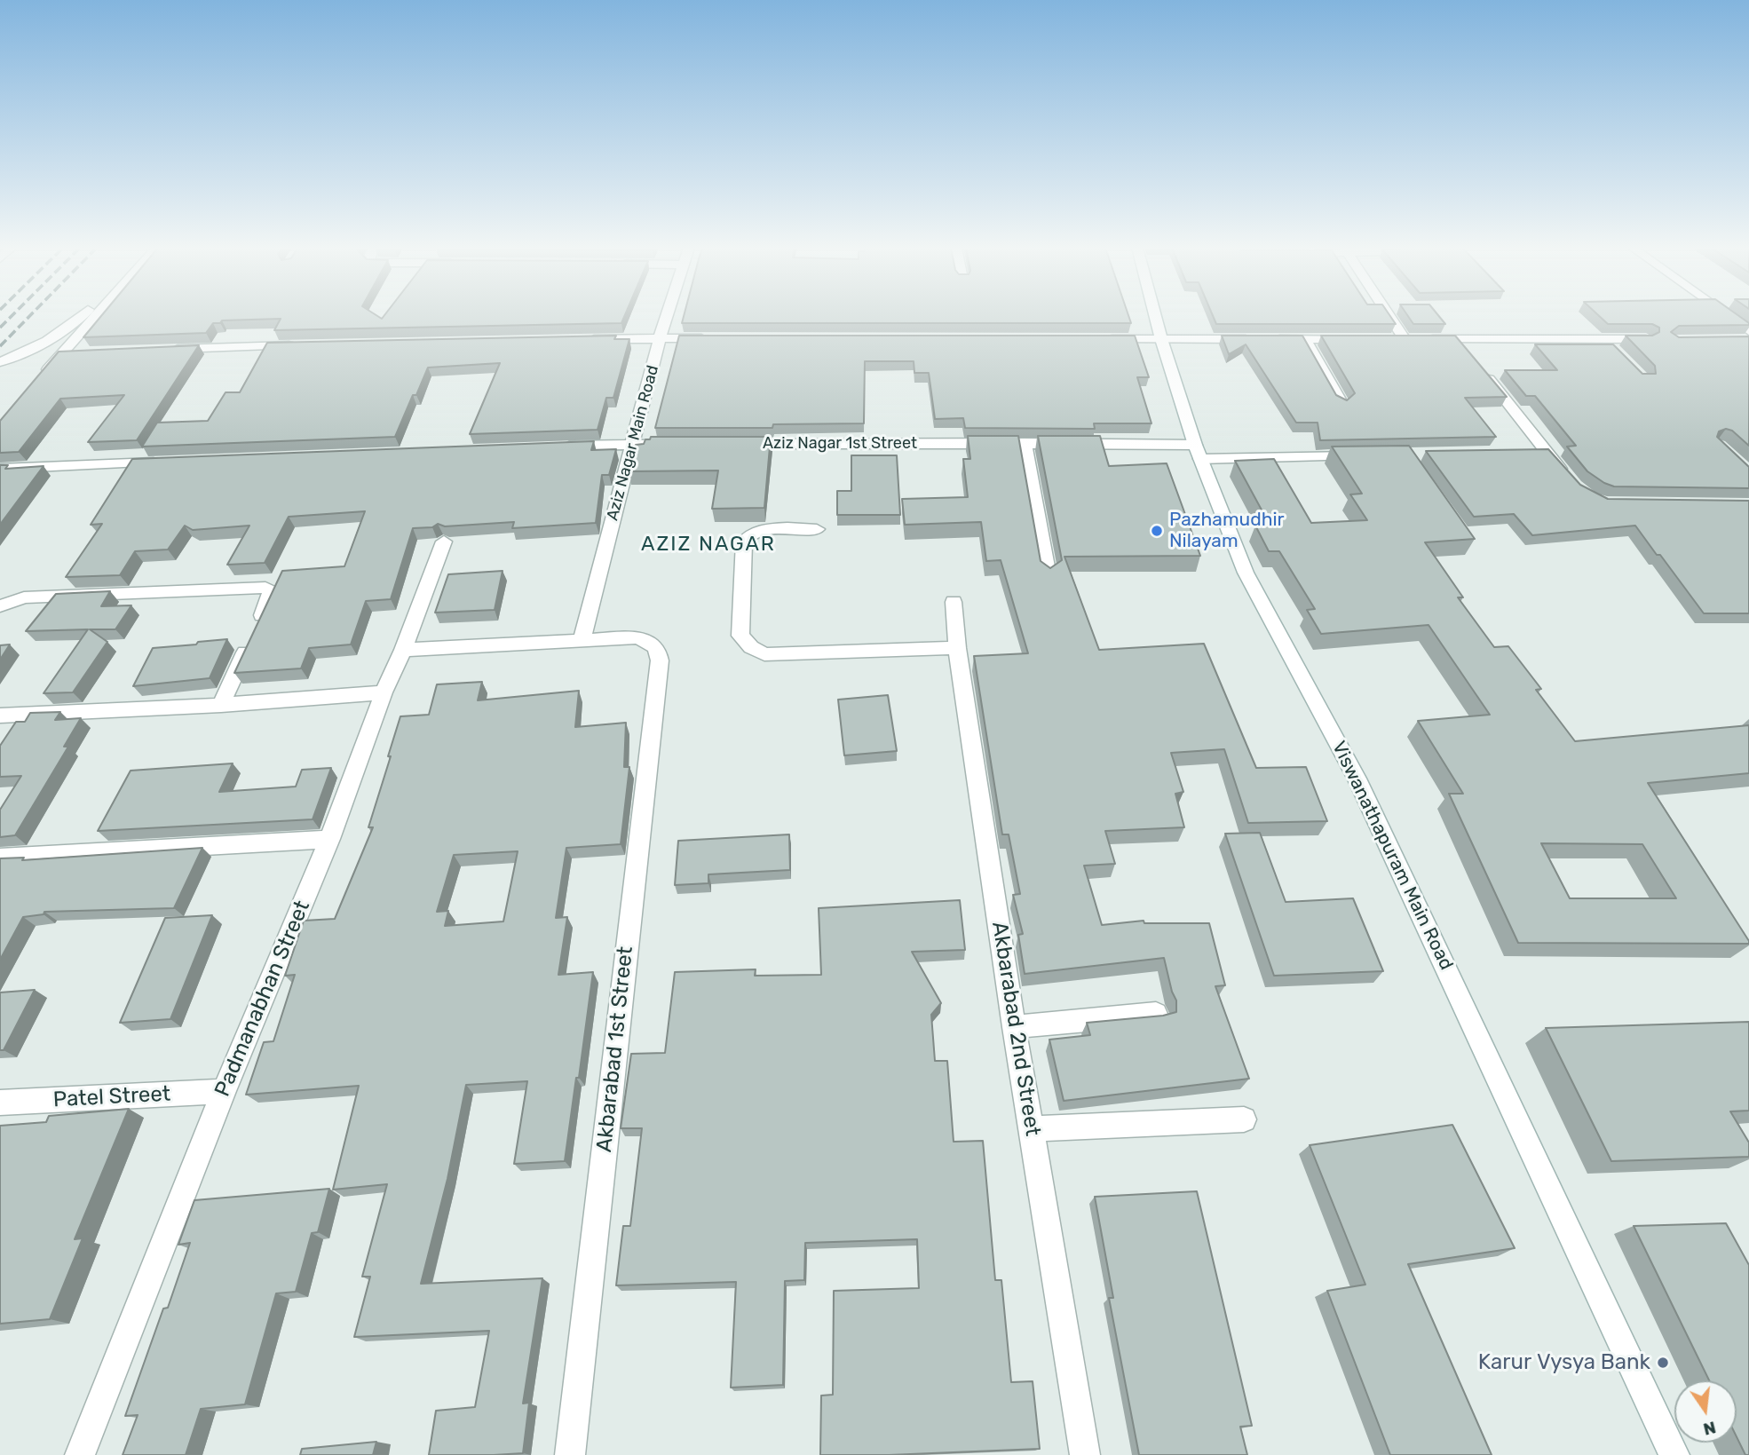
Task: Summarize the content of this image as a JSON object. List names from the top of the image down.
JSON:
{
  "streets": {
    "street": [
      "Aziz Nagar Main Road",
      "Aziz Nagar 1st Street",
      "Viswanathapuram Main Road",
      "Padmanabhan Street",
      "Akbarabad 2nd Street",
      "Akbarabad 1st Street",
      "Patel Street"
    ]
  },
  "crossings": [
    ["Aziz Nagar Main Road", "Akbarabad 1st Street"],
    ["Aziz Nagar 1st Street", "Viswanathapuram Main Road"],
    ["Padmanabhan Street", "Patel Street"]
  ],
  "districts": ["AZIZ NAGAR"],
  "places": ["Pazhamudhir Nilayam", "Karur Vysya Bank"],
  "north": "bottom"
}
